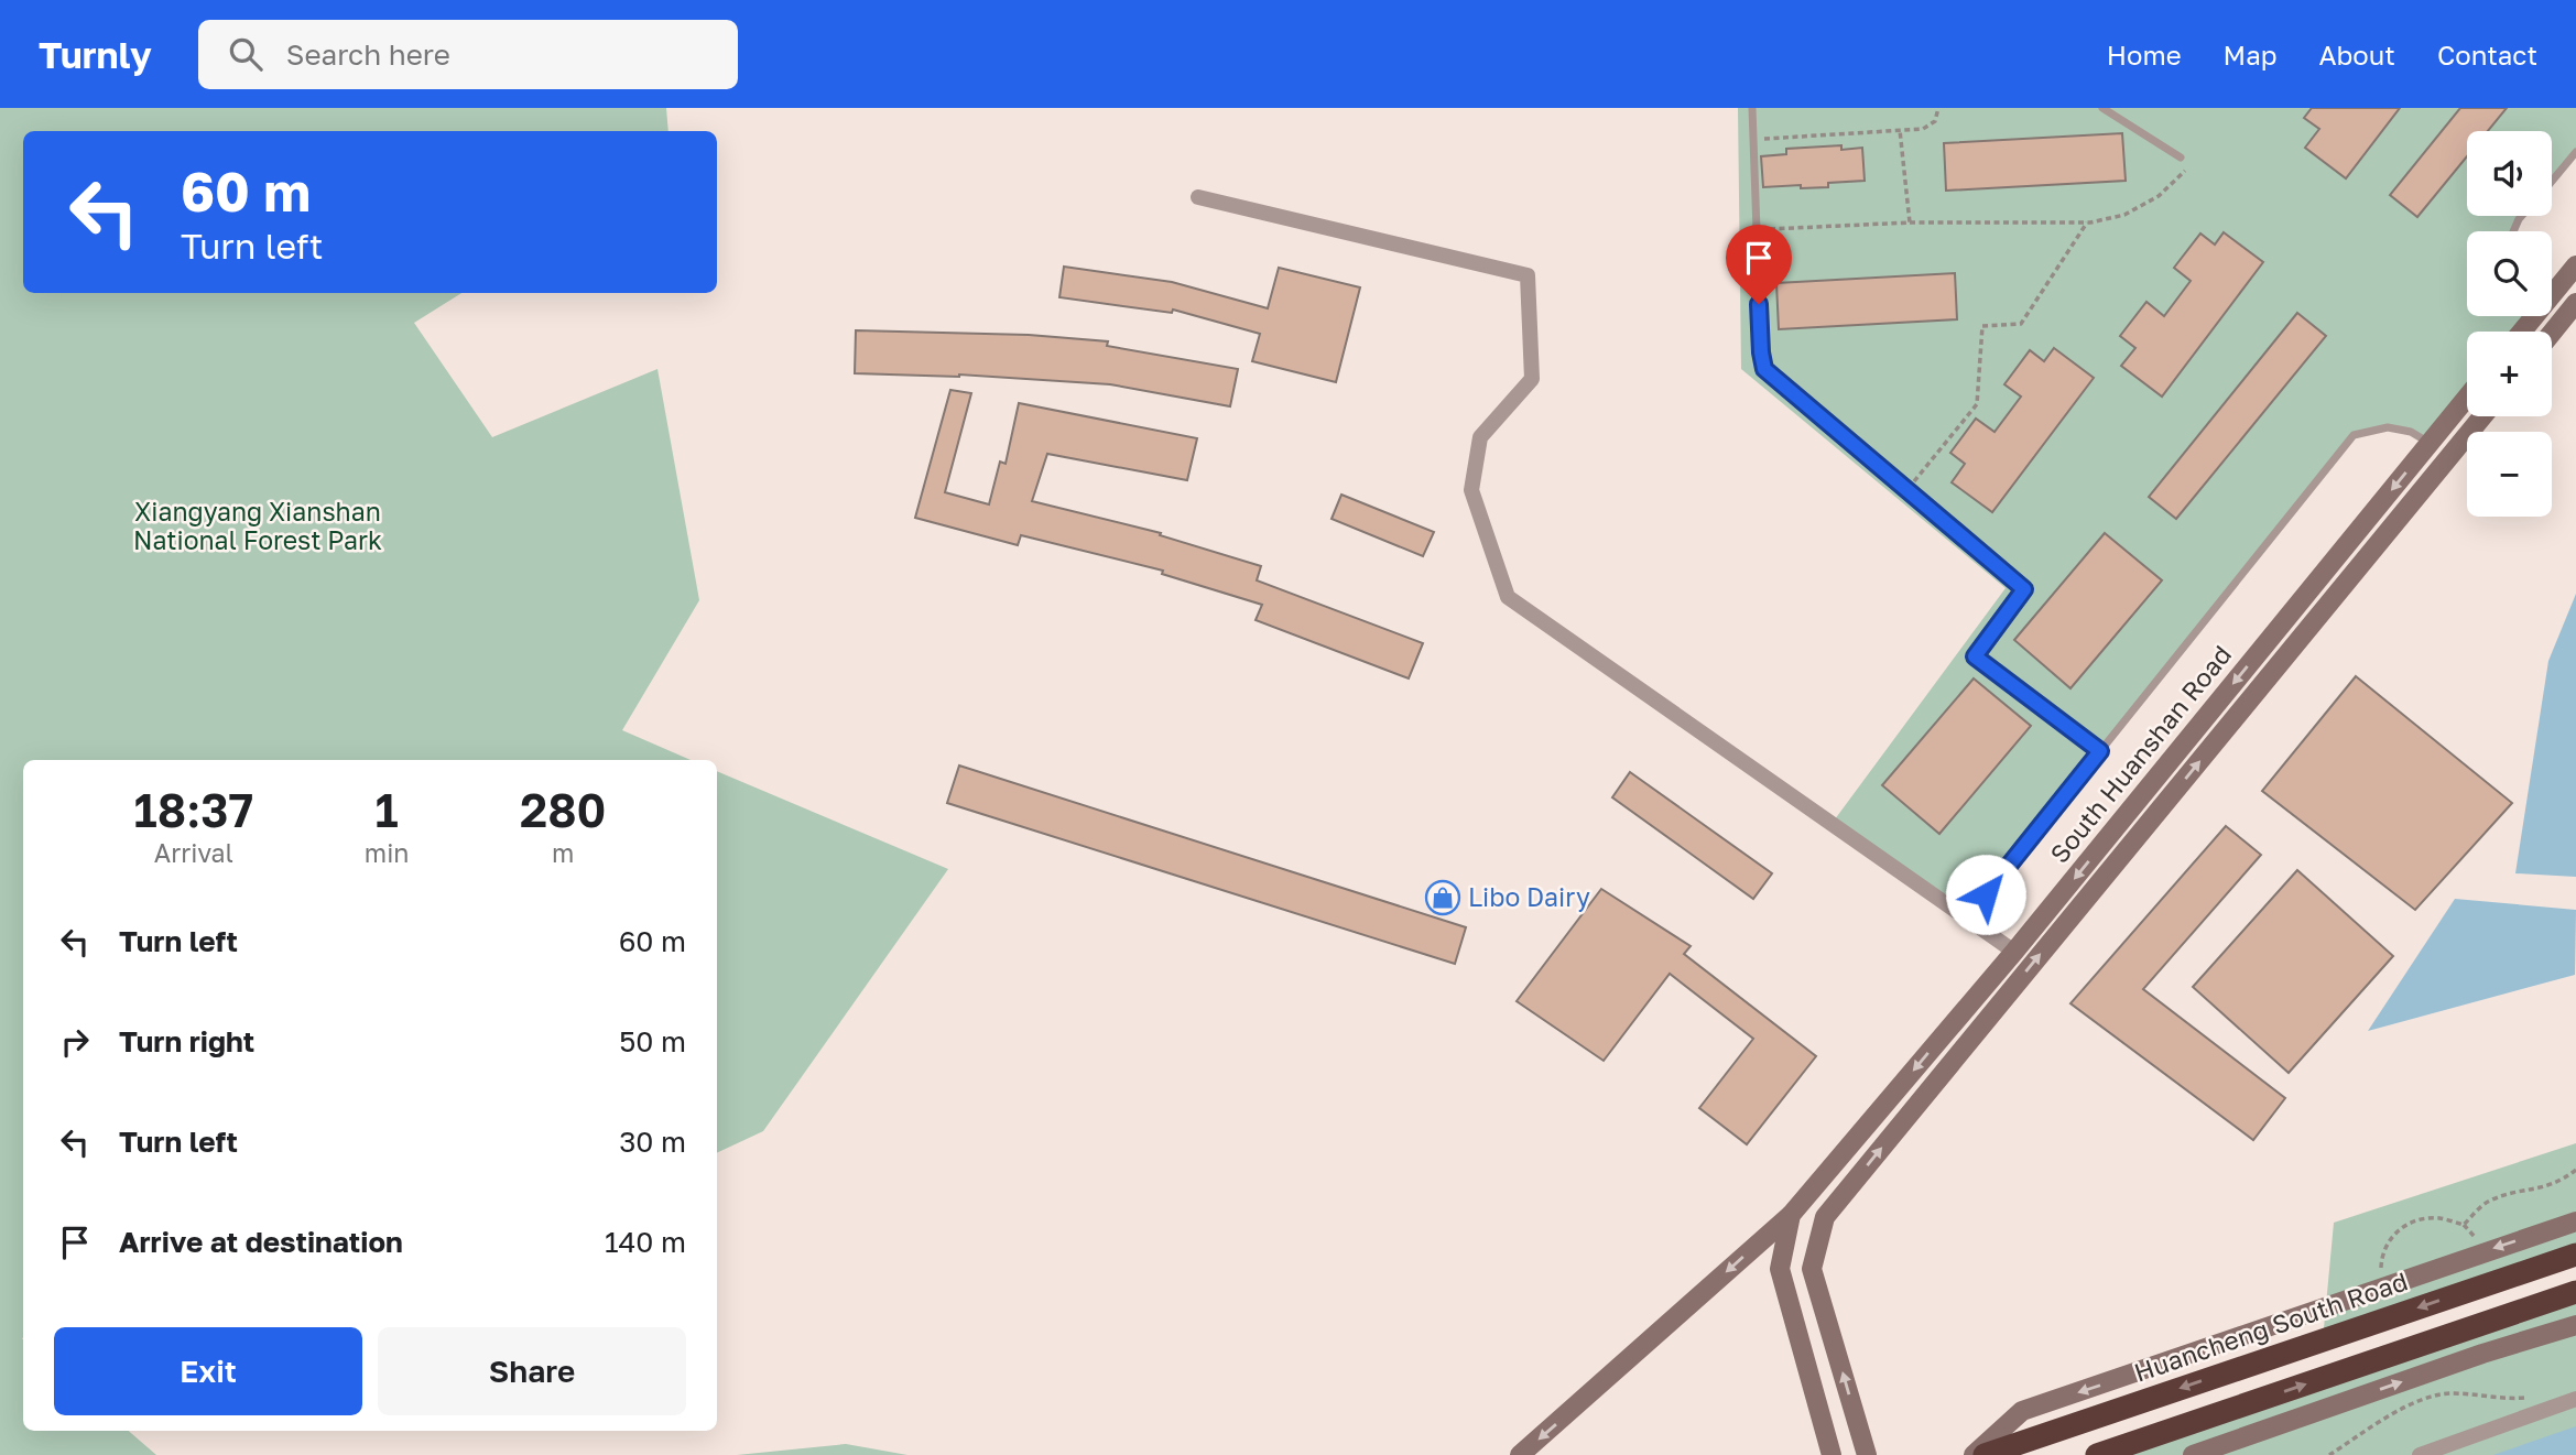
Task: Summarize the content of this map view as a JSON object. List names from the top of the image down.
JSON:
{
  "streets": {
    "highway": ["Huancheng South Road"],
    "main road": ["South Huanshan Road"]
  },
  "parks": ["Xiangyang Xianshan National Forest Park"],
  "places": {
    "shop": ["Libo Dairy"]
  },
  "page": {
    "header": "Turnly",
    "search": "Search here",
    "nav": [
      "Home",
      "Map",
      "About",
      "Contact"
    ],
    "map_buttons": ["+", "−"],
    "turn": ["60 m", "Turn left"],
    "eta": [
      "18:37",
      "Arrival",
      "1",
      "min",
      "280",
      "m"
    ],
    "list": [
      {
        "name": "Turn left",
        "value": "60 m"
      },
      {
        "name": "Turn right",
        "value": "50 m"
      },
      {
        "name": "Turn left",
        "value": "30 m"
      },
      {
        "name": "Arrive at destination",
        "value": "140 m"
      }
    ],
    "buttons": ["Exit", "Share"]
  }
}
